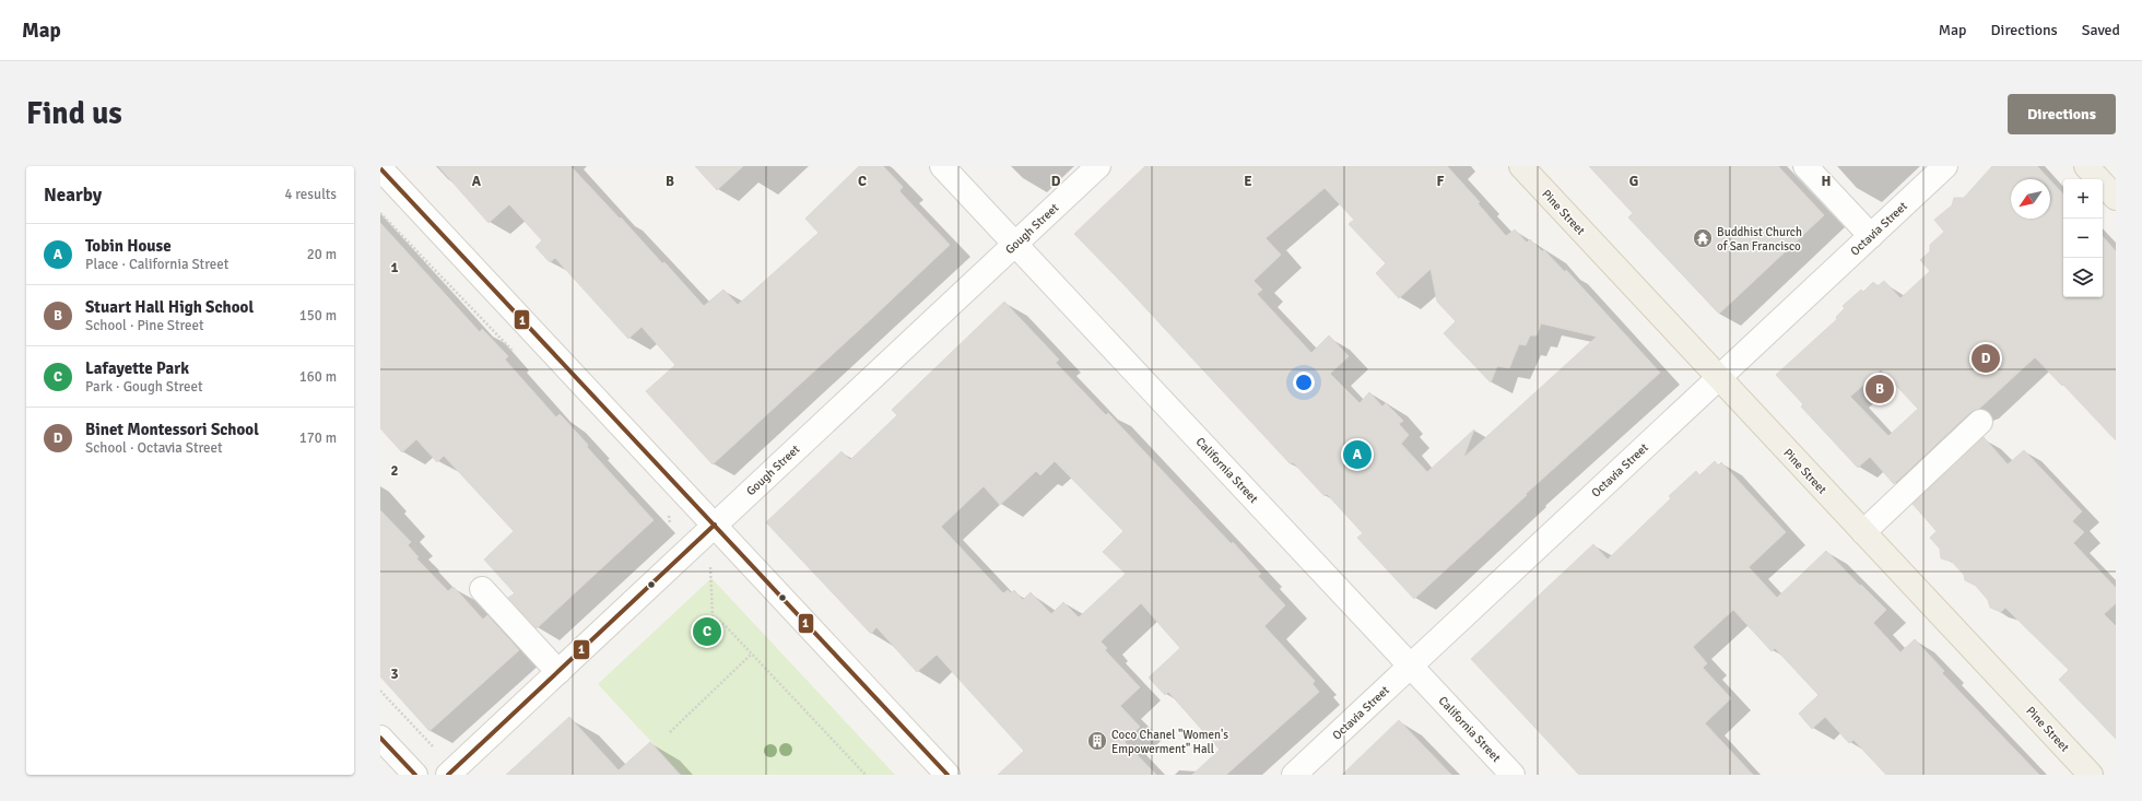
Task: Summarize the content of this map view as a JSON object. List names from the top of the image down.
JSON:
{
  "streets": {
    "main road": ["Pine Street"],
    "street": ["Gough Street", "Octavia Street", "California Street"]
  },
  "crossings": [
    ["Pine Street", "Octavia Street"],
    ["Gough Street", "California Street"],
    ["Octavia Street", "California Street"]
  ],
  "places": {
    "temple": ["Buddhist Church of San Francisco"],
    "building": ["Coco Chanel \"Women's Empowerment\" Hall"]
  },
  "lines": ["transit line 1"],
  "north": "bottom left",
  "page": {
    "header": "Map",
    "nav": ["Map", "Directions", "Saved"],
    "buttons": "Directions",
    "title": "Find us",
    "heading": ["Nearby", "4 results"],
    "map_buttons": ["+", "−"],
    "list": [
      {
        "mark": "A",
        "name": "Tobin House",
        "note": "Place · California Street",
        "value": "20 m"
      },
      {
        "mark": "B",
        "name": "Stuart Hall High School",
        "note": "School · Pine Street",
        "value": "150 m"
      },
      {
        "mark": "C",
        "name": "Lafayette Park",
        "note": "Park · Gough Street",
        "value": "160 m"
      },
      {
        "mark": "D",
        "name": "Binet Montessori School",
        "note": "School · Octavia Street",
        "value": "170 m"
      }
    ],
    "pins": [
      "D",
      "B",
      "A",
      "C"
    ]
  },
  "grid": {
    "columns": [
      "A",
      "B",
      "C",
      "D",
      "E",
      "F",
      "G",
      "H"
    ],
    "rows": ["1", "2", "3"]
  }
}
